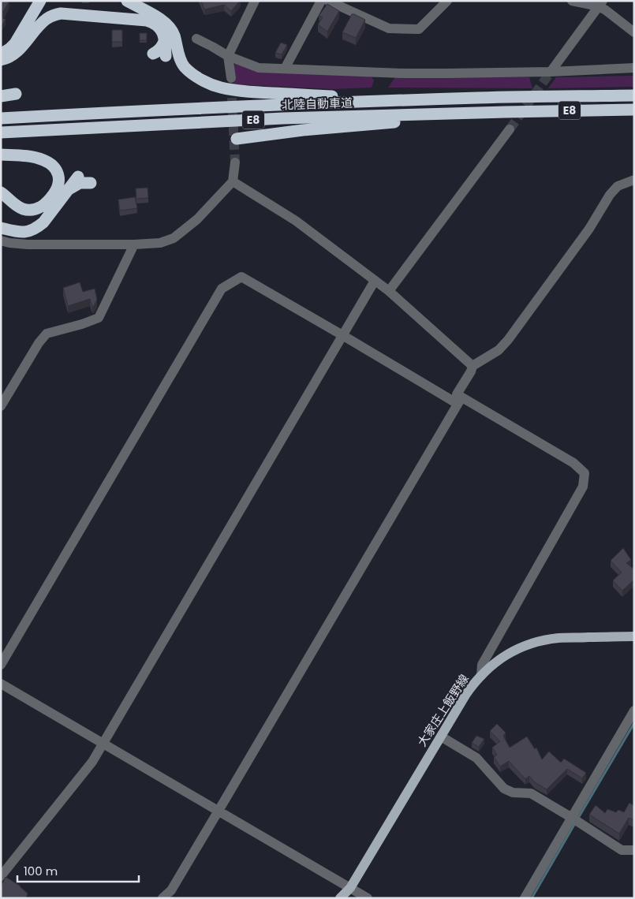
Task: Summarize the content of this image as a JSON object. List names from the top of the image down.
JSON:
{
  "streets": {
    "highway": ["北陸自動車道", "E8"],
    "main road": ["大家庄上飯野線"]
  },
  "scale_bar": "100 m"
}
